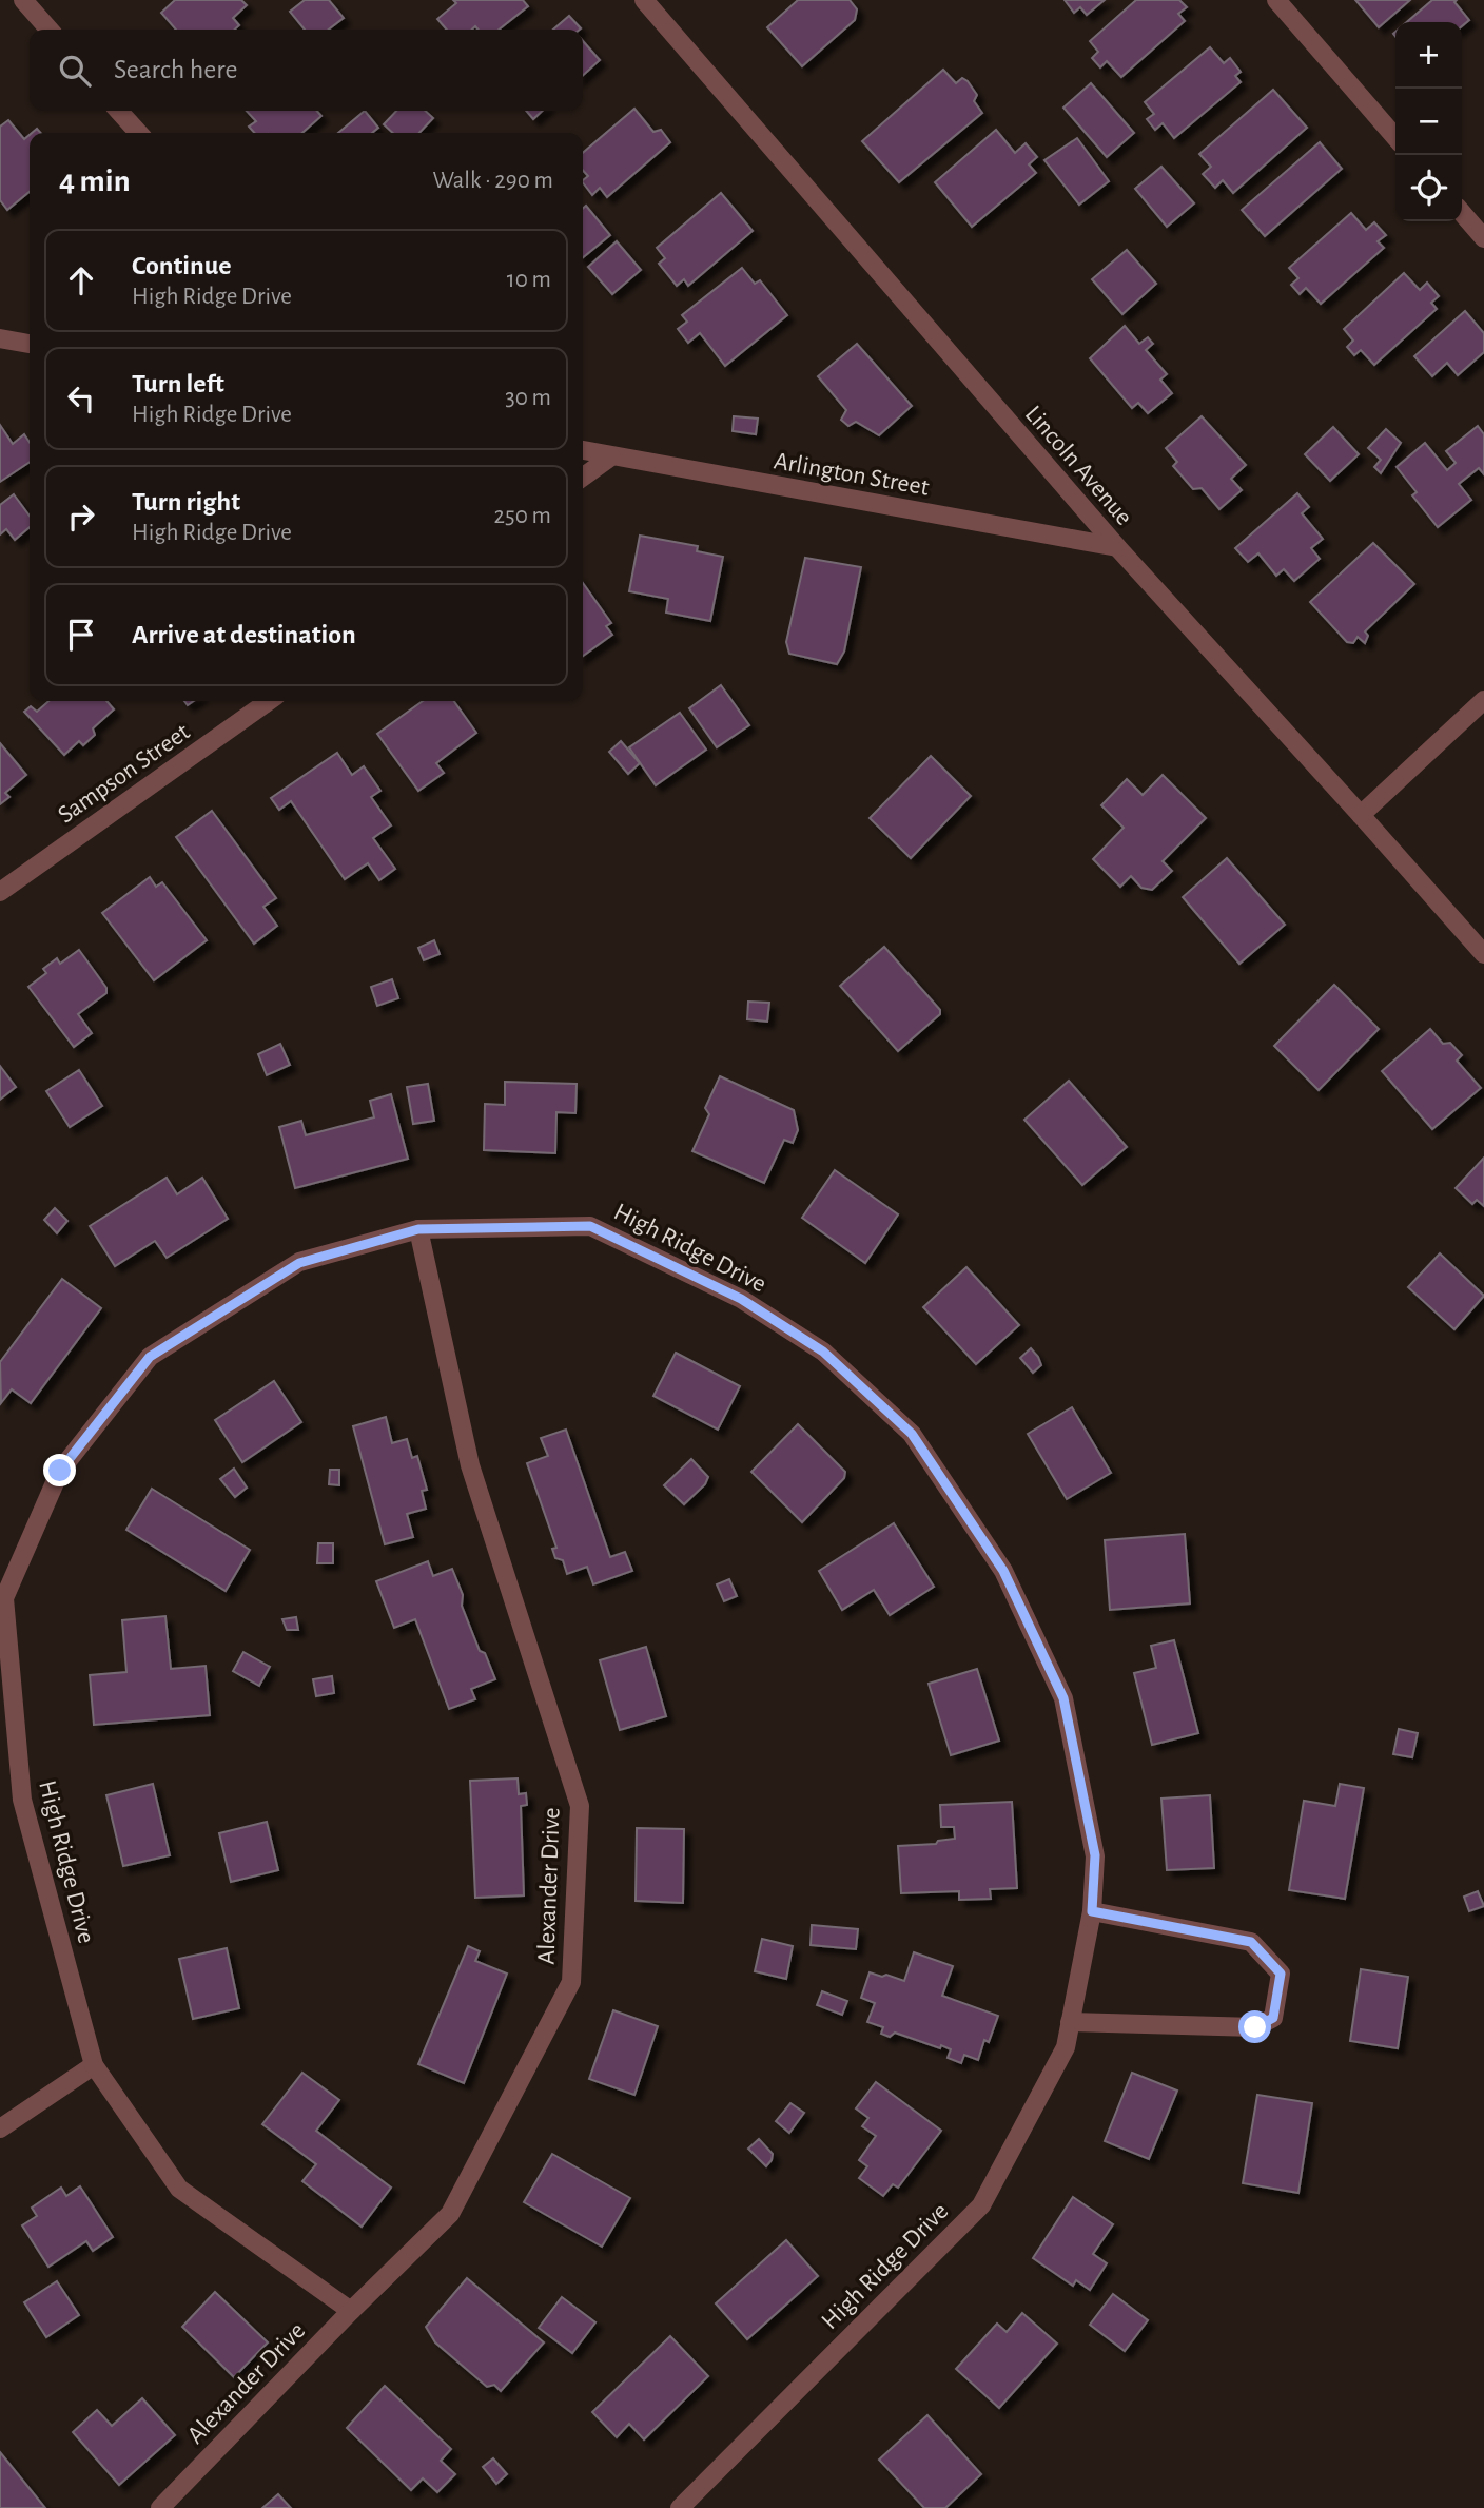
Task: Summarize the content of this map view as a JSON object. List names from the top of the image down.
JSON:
{
  "streets": {
    "street": [
      "Lincoln Avenue",
      "Arlington Street",
      "Sampson Street",
      "High Ridge Drive",
      "Alexander Drive"
    ]
  },
  "crossings": [
    ["Lincoln Avenue", "Arlington Street"],
    ["High Ridge Drive", "Alexander Drive"]
  ],
  "page": {
    "map_buttons": ["+", "−"],
    "search": "Search here",
    "heading": ["4 min", "Walk · 290 m"],
    "list": [
      ["Continue", "High Ridge Drive", "10 m"],
      ["Turn left", "High Ridge Drive", "30 m"],
      ["Turn right", "High Ridge Drive", "250 m"],
      "Arrive at destination"
    ]
  }
}
